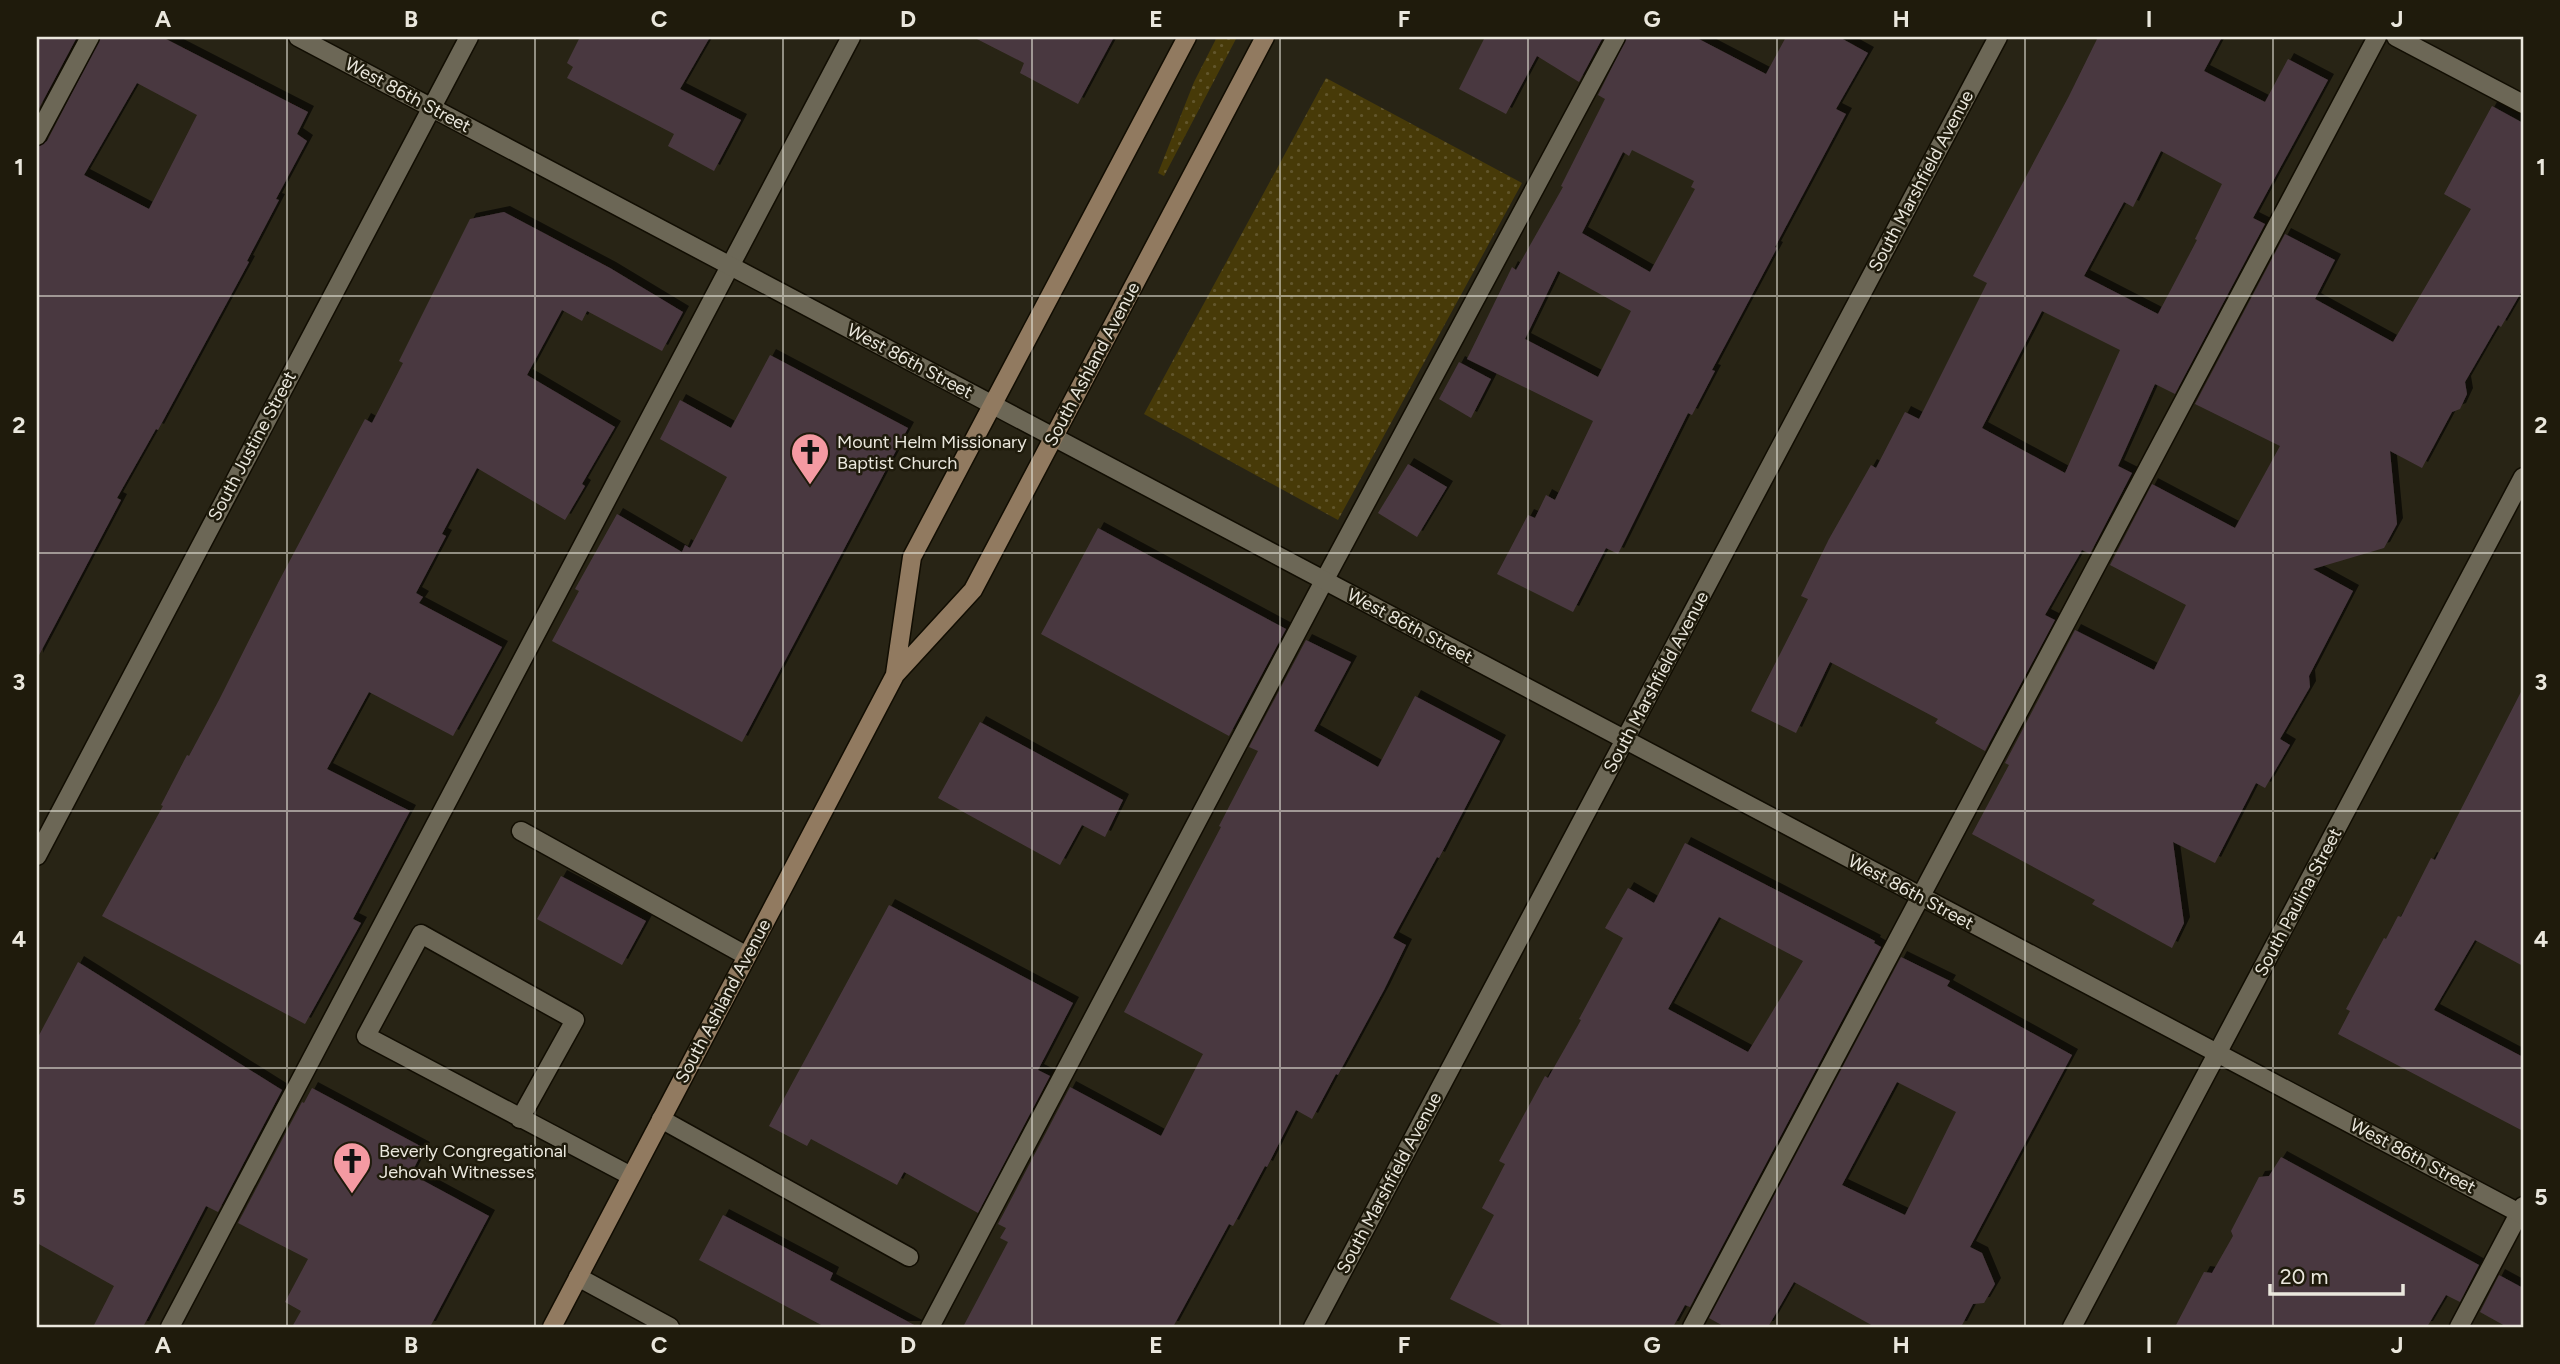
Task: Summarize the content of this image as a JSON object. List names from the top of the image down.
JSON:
{
  "streets": {
    "main road": ["South Ashland Avenue"],
    "street": [
      "West 86th Street",
      "South Marshfield Avenue",
      "South Justine Street",
      "South Paulina Street"
    ]
  },
  "crossings": [
    ["West 86th Street", "South Marshfield Avenue"],
    ["West 86th Street", "South Ashland Avenue"],
    ["West 86th Street", "South Justine Street"],
    ["West 86th Street", "South Paulina Street"]
  ],
  "places": {
    "church": ["Mount Helm Missionary Baptist Church", "Beverly Congregational Jehovah Witnesses"]
  },
  "scale_bar": "20 m",
  "grid": {
    "columns": [
      "A",
      "B",
      "C",
      "D",
      "E",
      "F",
      "G",
      "H",
      "I",
      "J"
    ],
    "rows": [
      "1",
      "2",
      "3",
      "4",
      "5"
    ]
  }
}
